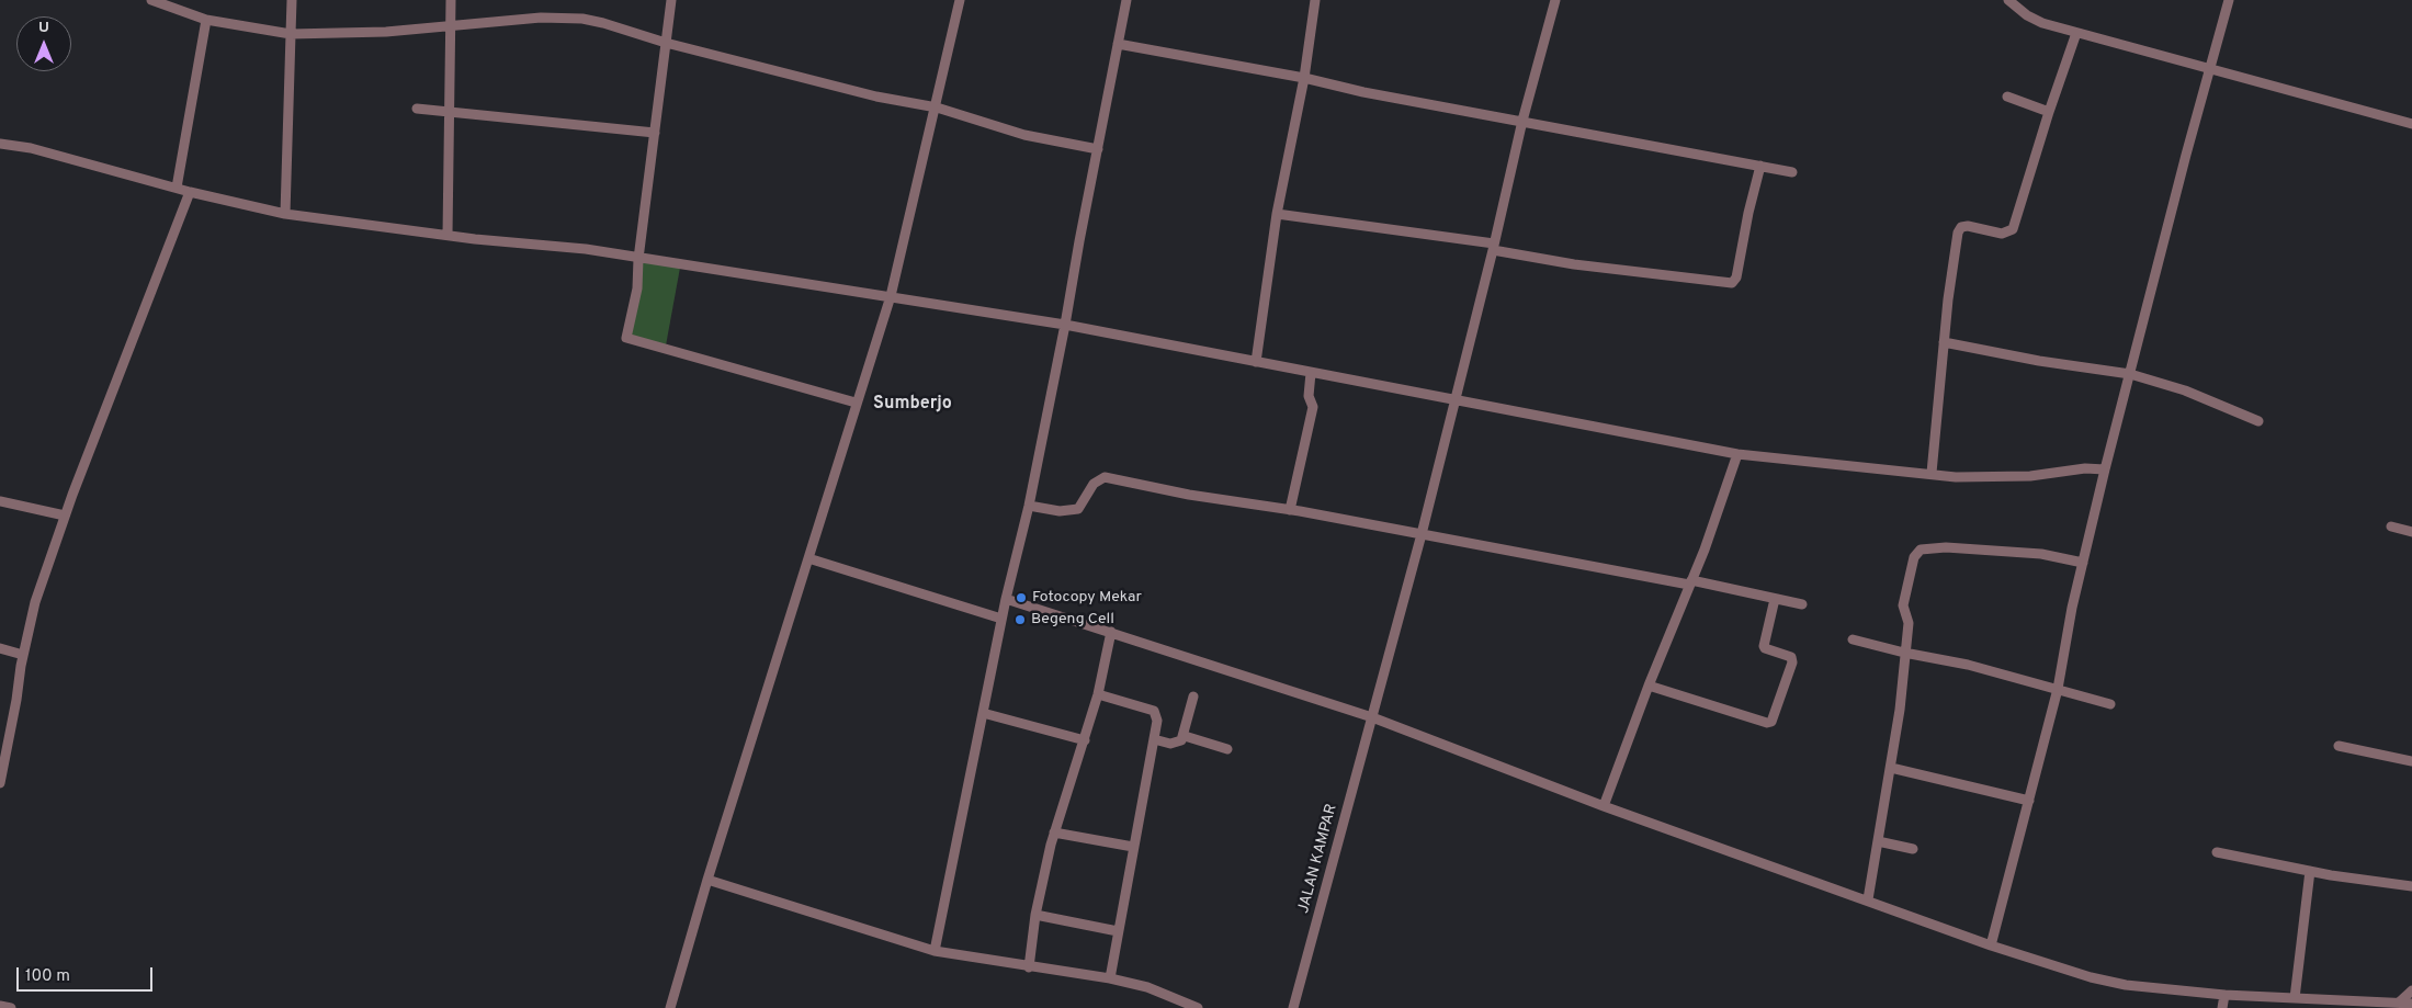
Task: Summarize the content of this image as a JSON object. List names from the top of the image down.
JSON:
{
  "streets": {
    "street": ["JALAN KAMPAR"]
  },
  "districts": ["Sumberjo"],
  "places": ["Fotocopy Mekar", "Begeng Cell"],
  "scale_bar": "100 m",
  "north": "top"
}
